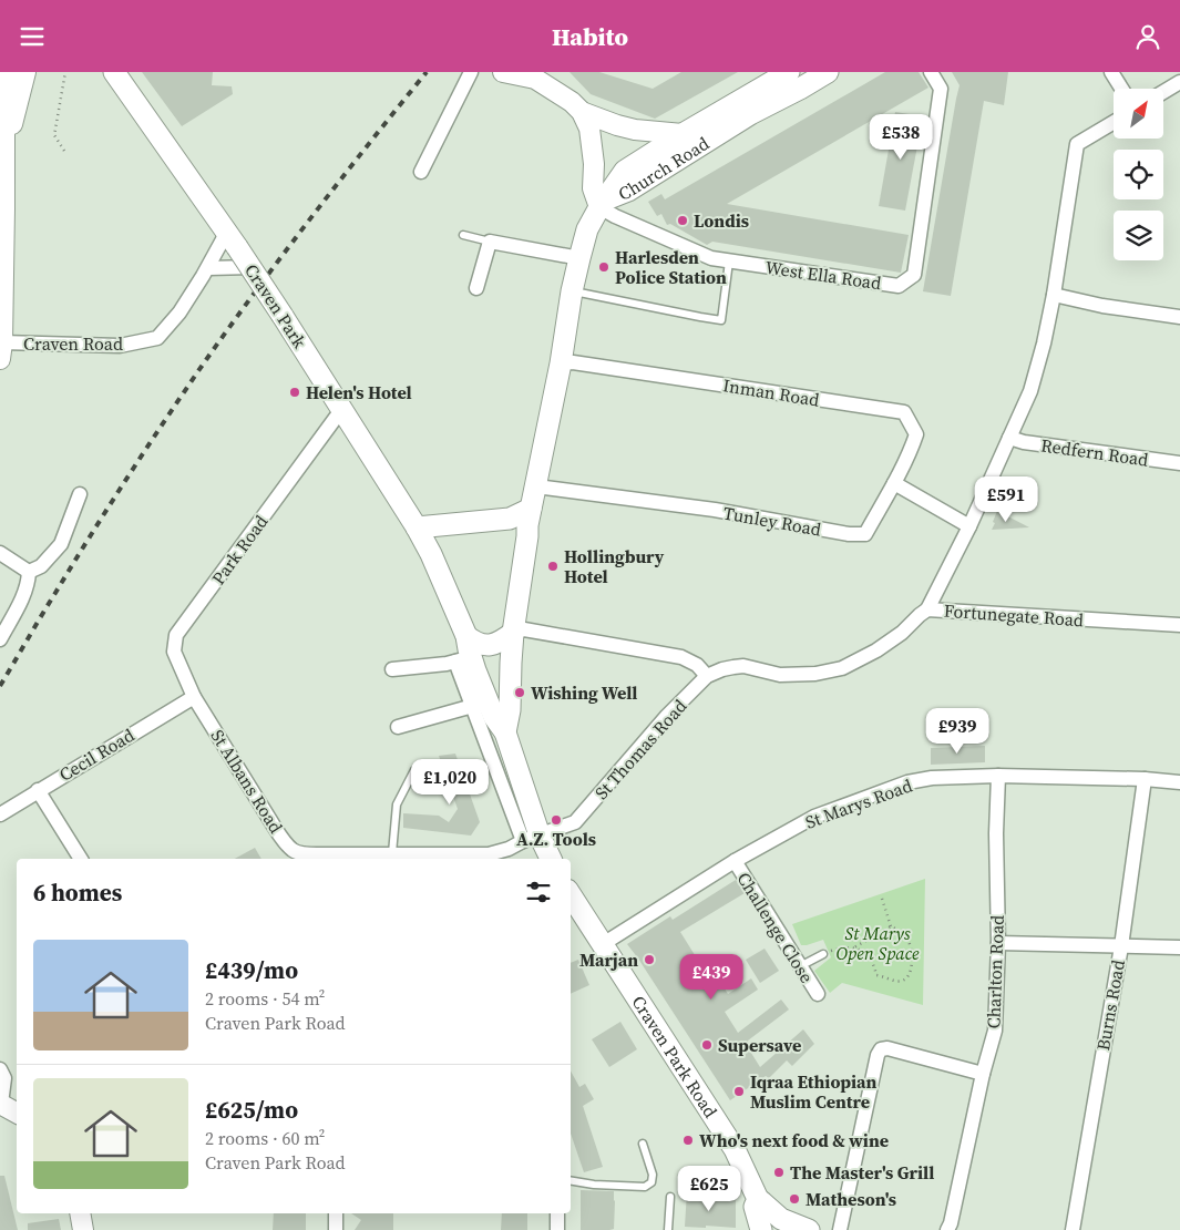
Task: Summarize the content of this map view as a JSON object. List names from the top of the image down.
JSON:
{
  "streets": {
    "main road": ["Church Road", "Craven Park", "Craven Park Road"],
    "street": [
      "West Ella Road",
      "Craven Road",
      "Inman Road",
      "Redfern Road",
      "Tunley Road",
      "Park Road",
      "Fortunegate Road",
      "St Thomas Road",
      "Cecil Road",
      "St Albans Road",
      "St Marys Road",
      "Challenge Close",
      "Charlton Road",
      "Burns Road"
    ]
  },
  "crossings": [
    ["Church Road", "West Ella Road"],
    ["Craven Park", "Craven Road"],
    ["Craven Park", "Park Road"],
    ["Inman Road", "Tunley Road"],
    ["Park Road", "Cecil Road"],
    ["Park Road", "St Albans Road"],
    ["Fortunegate Road", "St Thomas Road"],
    ["St Thomas Road", "St Albans Road"],
    ["Cecil Road", "St Albans Road"],
    ["St Marys Road", "Challenge Close"],
    ["St Marys Road", "Charlton Road"],
    ["St Marys Road", "Burns Road"],
    ["St Marys Road", "Craven Park Road"]
  ],
  "parks": ["St Marys Open Space"],
  "places": [
    "Londis",
    "Harlesden Police Station",
    "Helen's Hotel",
    "Hollingbury Hotel",
    "Wishing Well",
    "A.Z. Tools",
    "Marjan",
    "Supersave",
    "Iqraa Ethiopian Muslim Centre",
    "Who's next food & wine",
    "The Master's Grill",
    "Matheson's"
  ],
  "north": "top right",
  "page": {
    "header": "Habito",
    "price": [
      "£538",
      "£591",
      "£939",
      "£1,020",
      "£439",
      "£625"
    ],
    "heading": "6 homes",
    "list": [
      {
        "name": "£439/mo",
        "note": "2 rooms · 54 m² · Craven Park Road"
      },
      {
        "name": "£625/mo",
        "note": "2 rooms · 60 m² · Craven Park Road"
      }
    ]
  }
}
